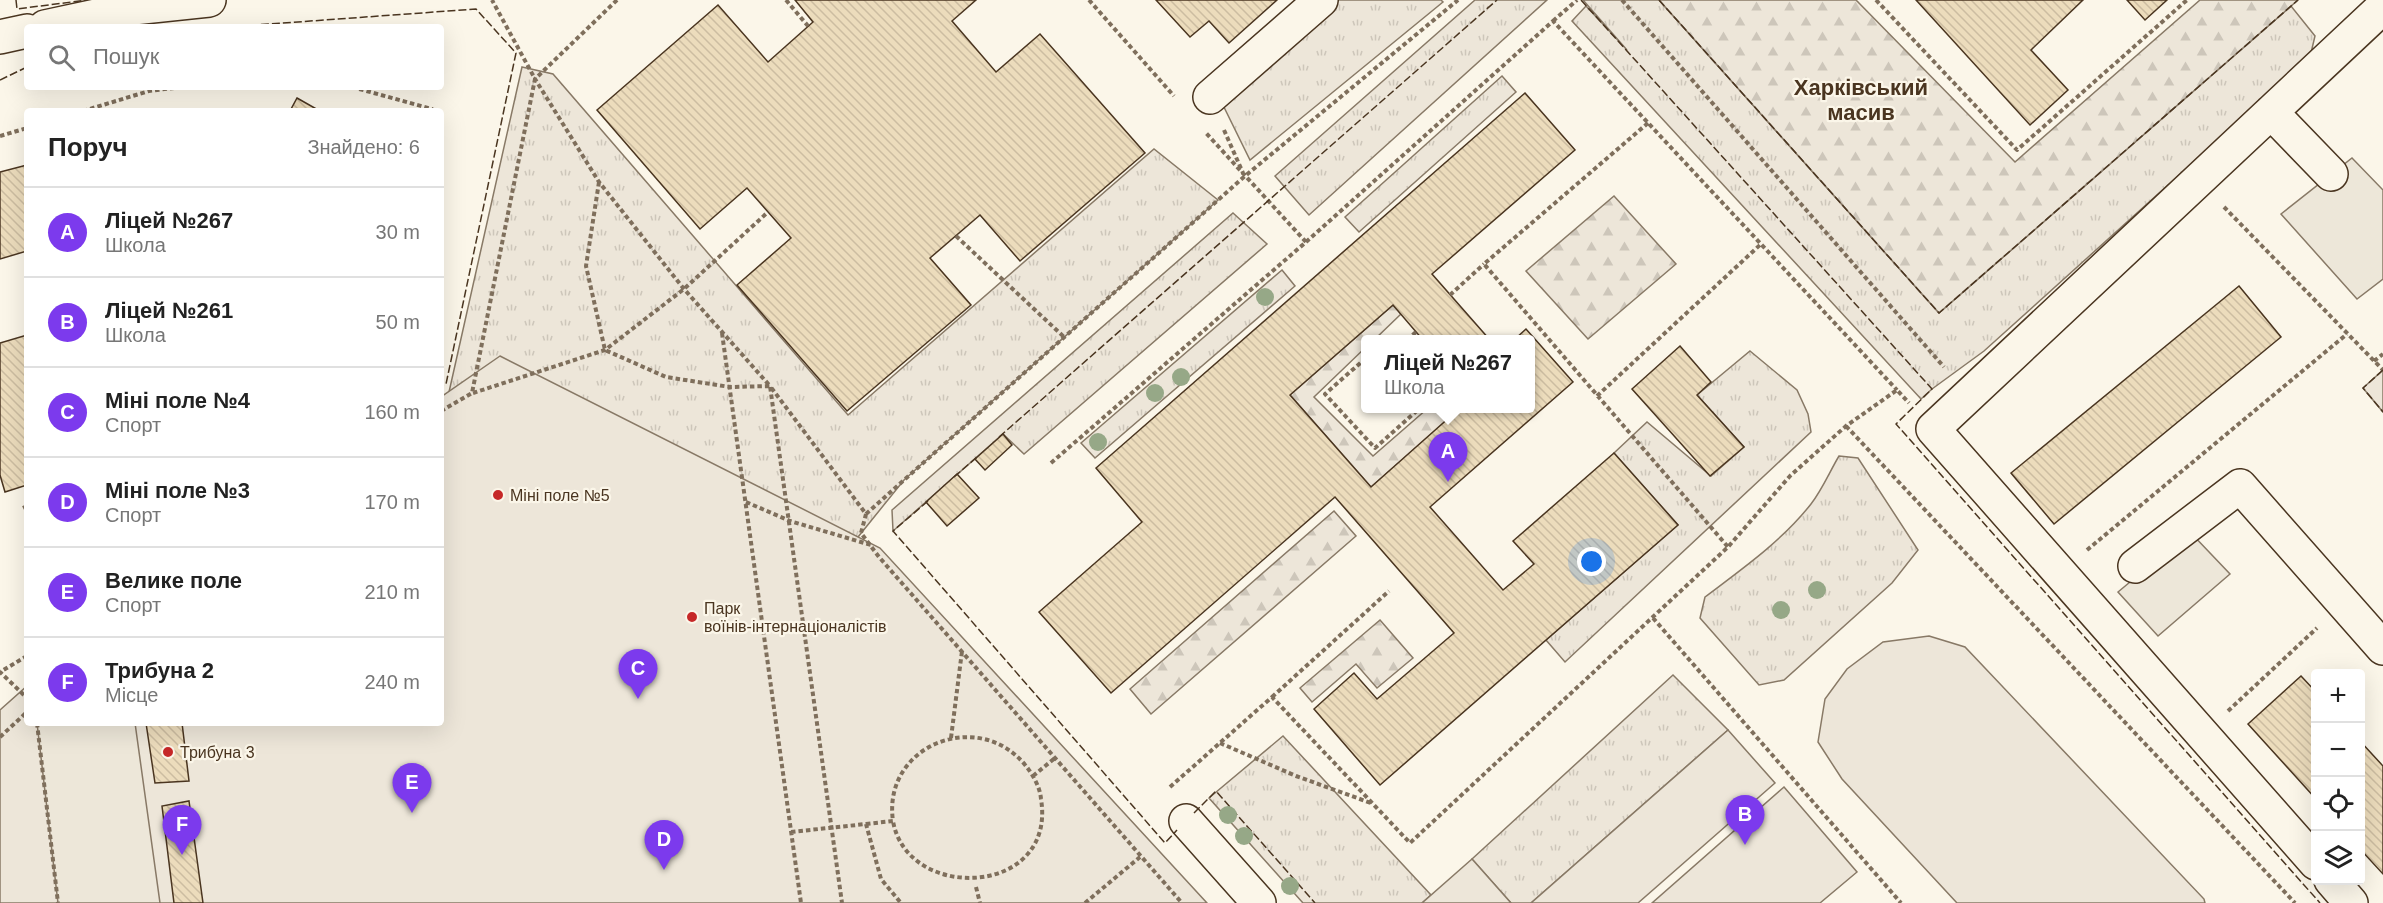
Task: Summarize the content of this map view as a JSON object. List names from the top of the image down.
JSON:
{
  "districts": ["Харківський масив"],
  "places": ["Міні поле №5", "Парк воїнів-інтернаціоналістів", "Трибуна 3"],
  "page": {
    "search": "Пошук",
    "heading": ["Поруч", "Знайдено: 6"],
    "list": [
      {
        "mark": "A",
        "name": "Ліцей №267",
        "note": "Школа",
        "value": "30 m"
      },
      {
        "mark": "B",
        "name": "Ліцей №261",
        "note": "Школа",
        "value": "50 m"
      },
      {
        "mark": "C",
        "name": "Міні поле №4",
        "note": "Спорт",
        "value": "160 m"
      },
      {
        "mark": "D",
        "name": "Міні поле №3",
        "note": "Спорт",
        "value": "170 m"
      },
      {
        "mark": "E",
        "name": "Велике поле",
        "note": "Спорт",
        "value": "210 m"
      },
      {
        "mark": "F",
        "name": "Трибуна 2",
        "note": "Місце",
        "value": "240 m"
      }
    ],
    "popup": ["Ліцей №267", "Школа"],
    "pins": [
      "A",
      "C",
      "E",
      "B",
      "F",
      "D"
    ],
    "map_buttons": ["+", "−"]
  }
}
